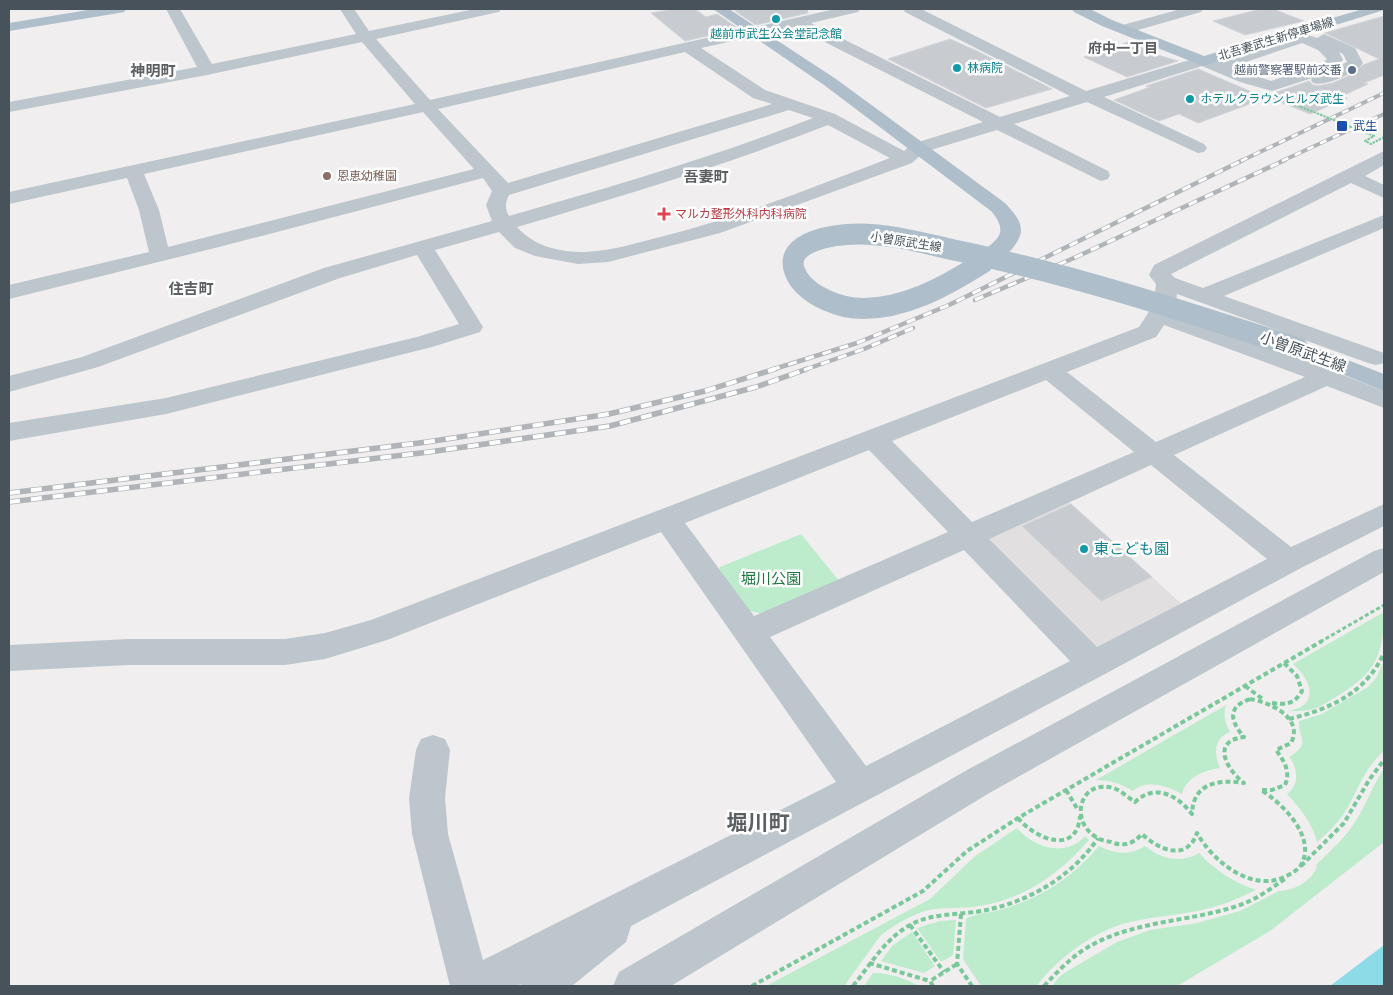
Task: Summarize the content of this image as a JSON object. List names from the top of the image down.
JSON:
{
  "streets": {
    "main road": ["北吾妻武生新停車場線", "小曽原武生線"]
  },
  "districts": [
    "府中一丁目",
    "神明町",
    "吾妻町",
    "住吉町",
    "堀川町"
  ],
  "parks": ["堀川公園"],
  "places": {
    "other": [
      "越前市武生公会堂記念館",
      "林病院",
      "越前警察署駅前交番",
      "ホテルクラウンヒルズ武生",
      "恩恵幼稚園",
      "東こども園"
    ],
    "transit": ["武生"],
    "health": ["マルカ整形外科内科病院"]
  }
}
